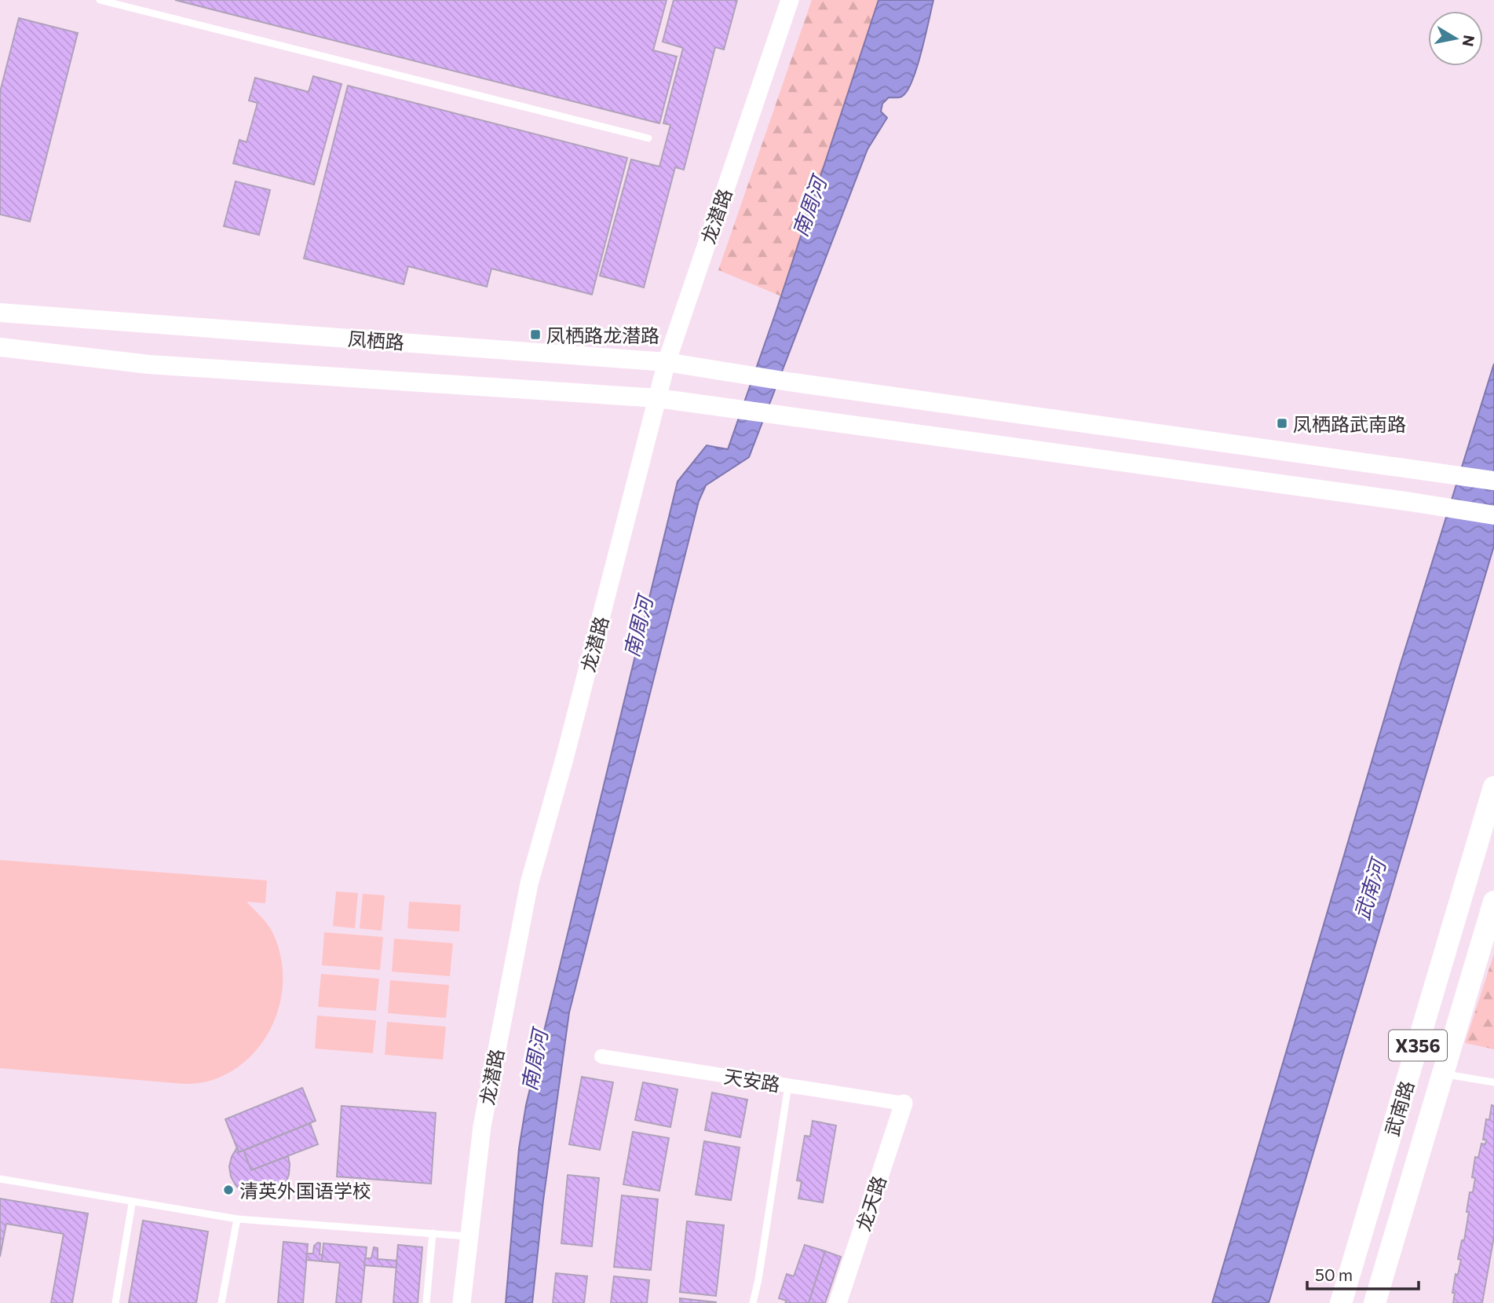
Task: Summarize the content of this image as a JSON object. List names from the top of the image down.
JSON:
{
  "streets": {
    "main road": ["凤栖路", "X356", "武南路"],
    "street": ["龙潜路", "天安路", "龙天路"]
  },
  "crossings": [
    ["龙潜路", "凤栖路"],
    ["天安路", "龙天路"]
  ],
  "water": ["南周河", "武南河"],
  "places": {
    "transit": ["凤栖路龙潜路", "凤栖路武南路"],
    "other": ["清英外国语学校"]
  },
  "scale_bar": "50 m",
  "north": "right"
}
